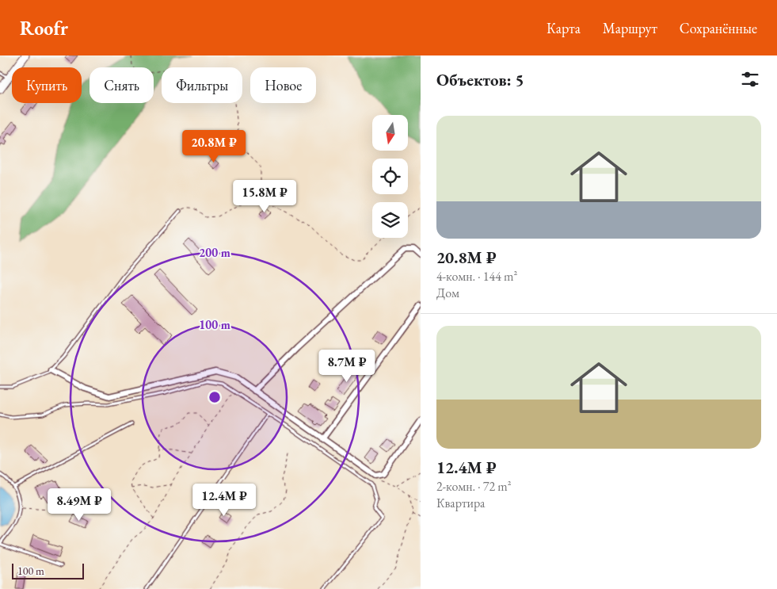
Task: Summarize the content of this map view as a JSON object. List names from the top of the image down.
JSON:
{
  "scale_bar": "100 m",
  "north": "bottom",
  "page": {
    "header": "Roofr",
    "nav": ["Карта", "Маршрут", "Сохранённые"],
    "heading": "Объектов: 5",
    "chip": [
      "Купить",
      "Снять",
      "Фильтры",
      "Новое"
    ],
    "list": [
      {
        "name": "20.8M ₽",
        "note": "4-комн. · 144 m² · Дом"
      },
      {
        "name": "12.4M ₽",
        "note": "2-комн. · 72 m² · Квартира"
      }
    ],
    "price": [
      "20.8M ₽",
      "15.8M ₽",
      "8.7M ₽",
      "12.4M ₽",
      "8.49M ₽"
    ],
    "scale": "100 m"
  },
  "rings": ["200 m", "100 m"]
}
